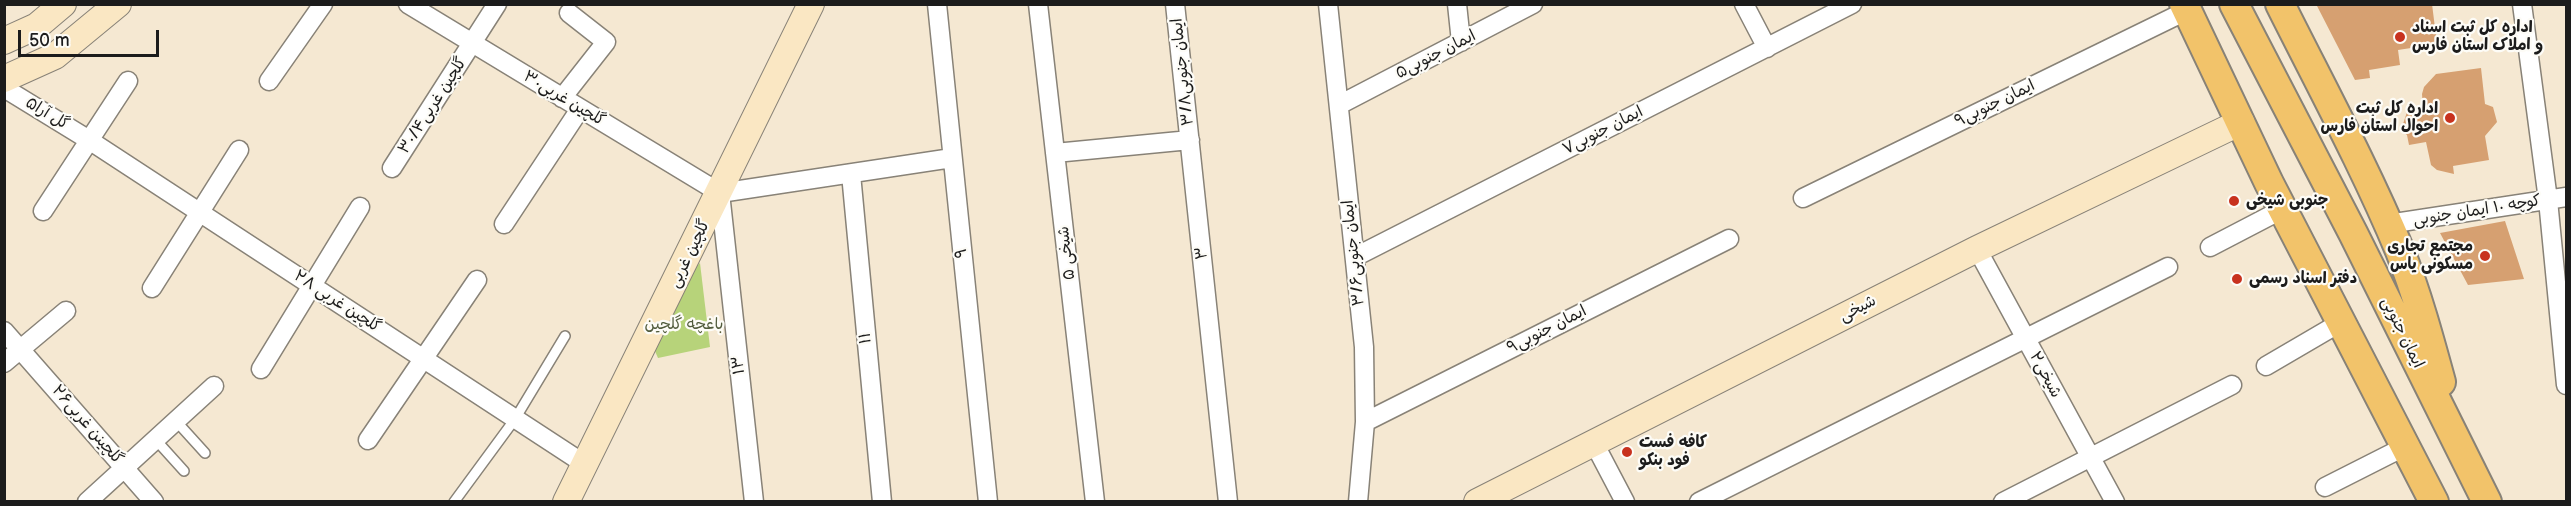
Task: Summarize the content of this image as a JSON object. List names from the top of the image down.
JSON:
{
  "streets": {
    "main road": ["ایمان جنوبی"],
    "street": [
      "ایمان جنوبی۵",
      "ایمان جنوبی۳/۸",
      "گلچین غربی۳۰",
      "ایمان جنوبی۹",
      "گلچین غربی۳۰/۴",
      "گل آرا۵",
      "ایمان جنوبی۷",
      "کوچه ۱۰ ایمان جنوبی",
      "۹",
      "شیخی ۵",
      "۳",
      "ایمان جنوبی۳/۶",
      "گلچین غربی",
      "گلچین غربی ۲۸",
      "شیخی",
      "۱۱",
      "۱۳",
      "شیخی۲",
      "گلچینن غربی۲۶"
    ]
  },
  "crossings": [
    ["ایمان جنوبی۵", "ایمان جنوبی۳/۶"],
    ["ایمان جنوبی۳/۸", "۳"],
    ["گلچین غربی۳۰", "گلچین غربی۳۰/۴"],
    ["گلچین غربی۳۰", "گلچین غربی"],
    ["گلچین غربی۳۰", "۱۳"],
    ["ایمان جنوبی۹", "ایمان جنوبی۳/۶"],
    ["گل آرا۵", "گلچین غربی ۲۸"],
    ["ایمان جنوبی۷", "ایمان جنوبی۳/۶"],
    ["گلچین غربی", "گلچین غربی ۲۸"],
    ["گلچین غربی", "۱۳"],
    ["شیخی", "شیخی۲"]
  ],
  "parks": ["باغچه گلچین"],
  "places": [
    "اداره کل ثبت اسناد و املاک استان فارس",
    "اداره کل ثبت احوال استان فارس",
    "جنوبی شیخی",
    "مجتمع تجاری مسکونی یاس",
    "دفتر اسناد رسمی",
    "کافه فست فود بنکو"
  ],
  "scale_bar": "50 m"
}
